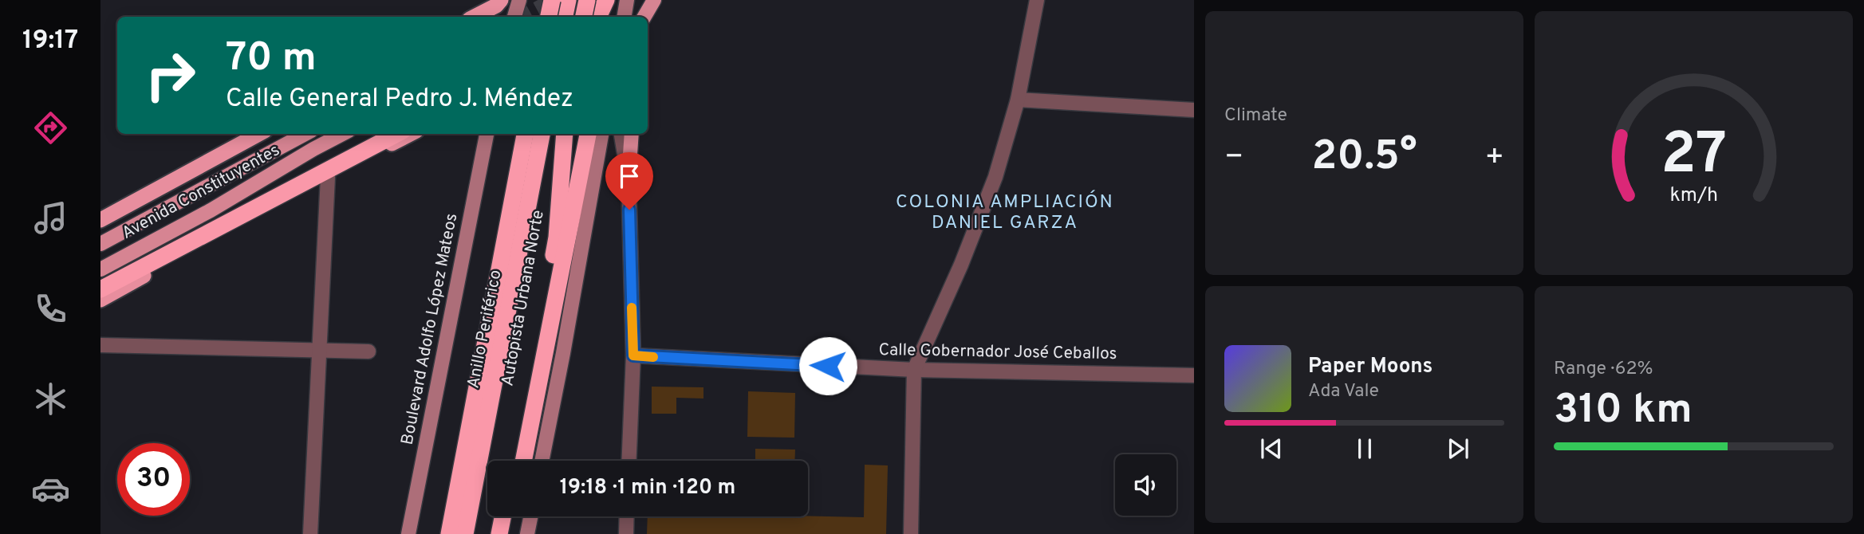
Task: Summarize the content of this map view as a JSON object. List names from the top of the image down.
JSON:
{
  "streets": {
    "highway": ["Autopista Urbana Norte", "Anillo Periférico"],
    "main road": ["Avenida Constituyentes", "Boulevard Adolfo López Mateos"],
    "street": ["Calle Gobernador José Ceballos"]
  },
  "districts": ["COLONIA AMPLIACIÓN DANIEL GARZA"],
  "page": {
    "tabs": "19:17",
    "tile": [
      "Climate",
      ["Range · 62%", "310 km"]
    ],
    "turn": ["70 m", "Calle General Pedro J. Méndez"],
    "heat": ["−", "20.5°", "+"],
    "song": ["Paper Moons", "Ada Vale"],
    "limit": "30",
    "trip": "19:18 · 1 min · 120 m",
    "gauge": ["27", "km/h"]
  }
}
